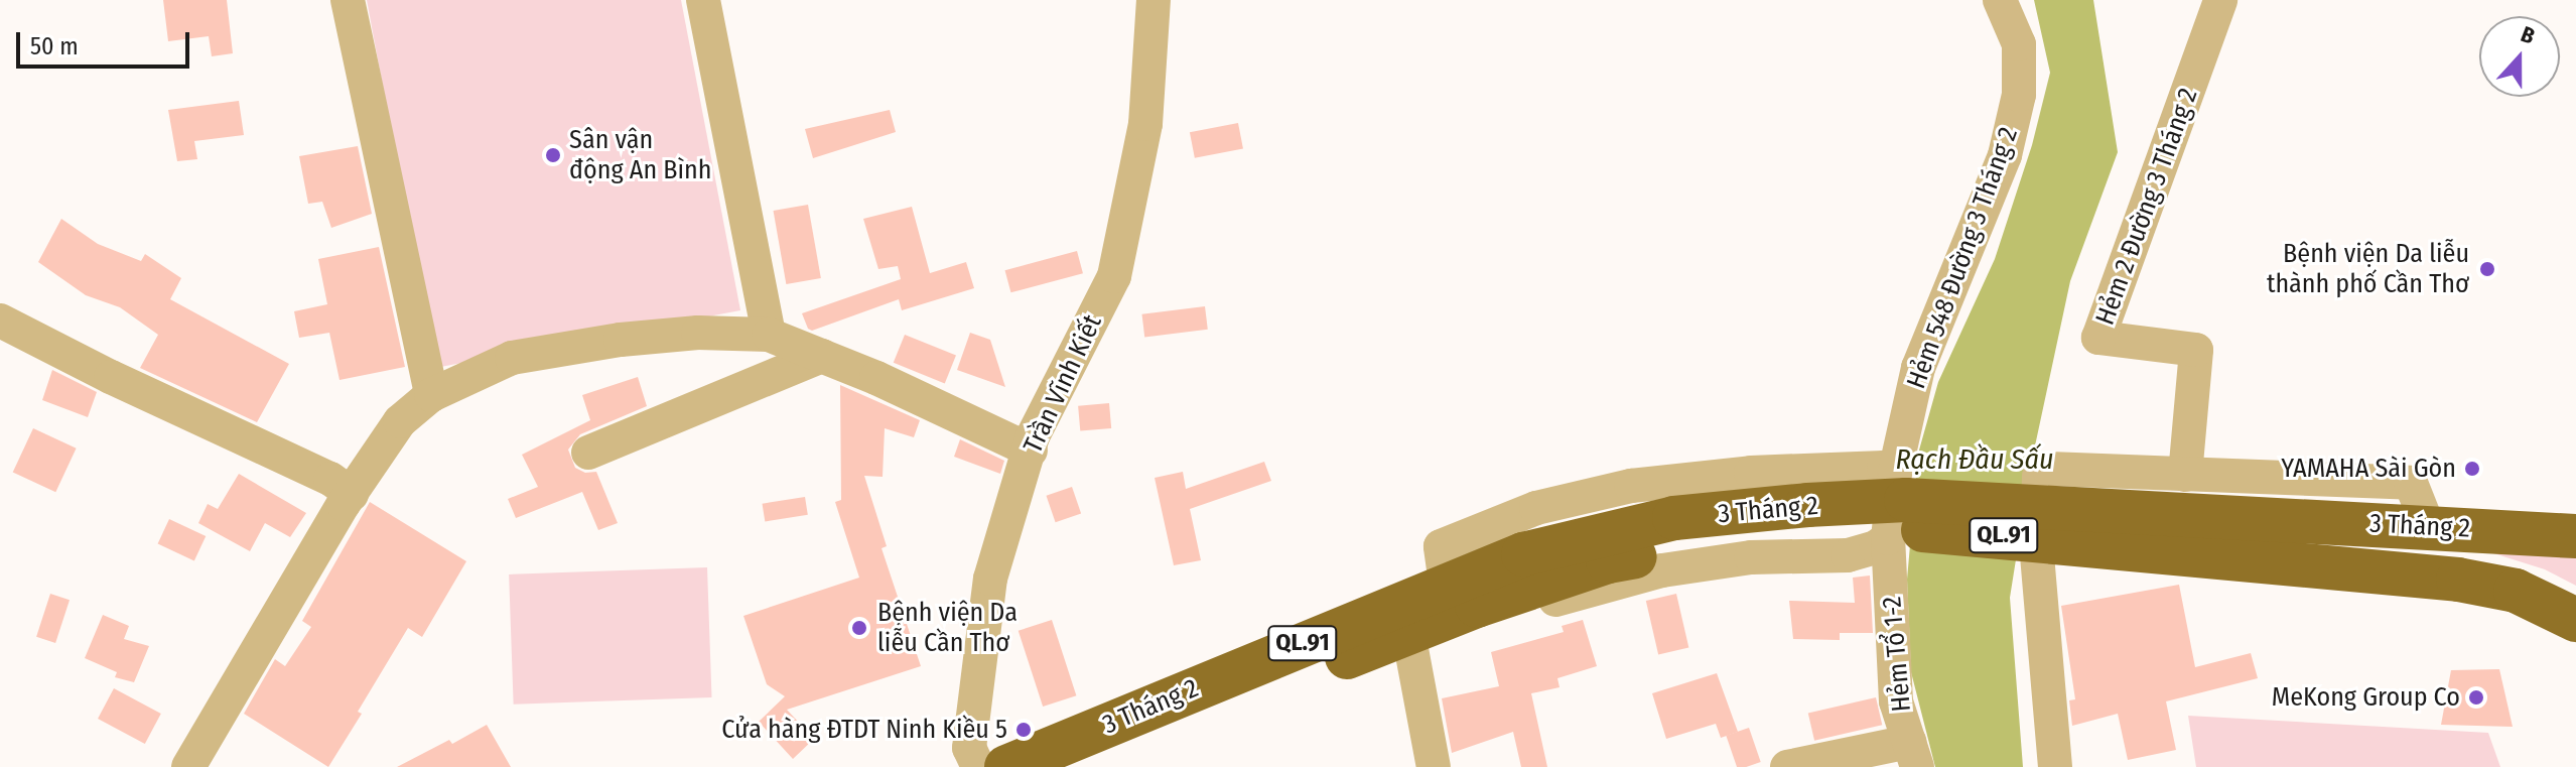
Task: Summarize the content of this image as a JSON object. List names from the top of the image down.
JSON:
{
  "streets": {
    "highway": ["3 Tháng 2", "QL.91"],
    "street": [
      "Hẻm 2 Đường 3 Tháng 2",
      "Hẻm 548 Đường 3 Tháng 2",
      "Trần Vĩnh Kiết",
      "Hẻm Tổ 1-2"
    ]
  },
  "crossings": [
    ["Hẻm 548 Đường 3 Tháng 2", "Hẻm Tổ 1-2"]
  ],
  "water": ["Rạch Đầu Sấu"],
  "places": [
    "Sân vận động An Bình",
    "Bệnh viện Da liễu thành phố Cần Thơ",
    "YAMAHA Sài Gòn",
    "Bệnh viện Da liễu Cần Thơ",
    "MeKong Group Co",
    "Cửa hàng ĐTDT Ninh Kiều 5"
  ],
  "scale_bar": "50 m",
  "north": "top"
}
